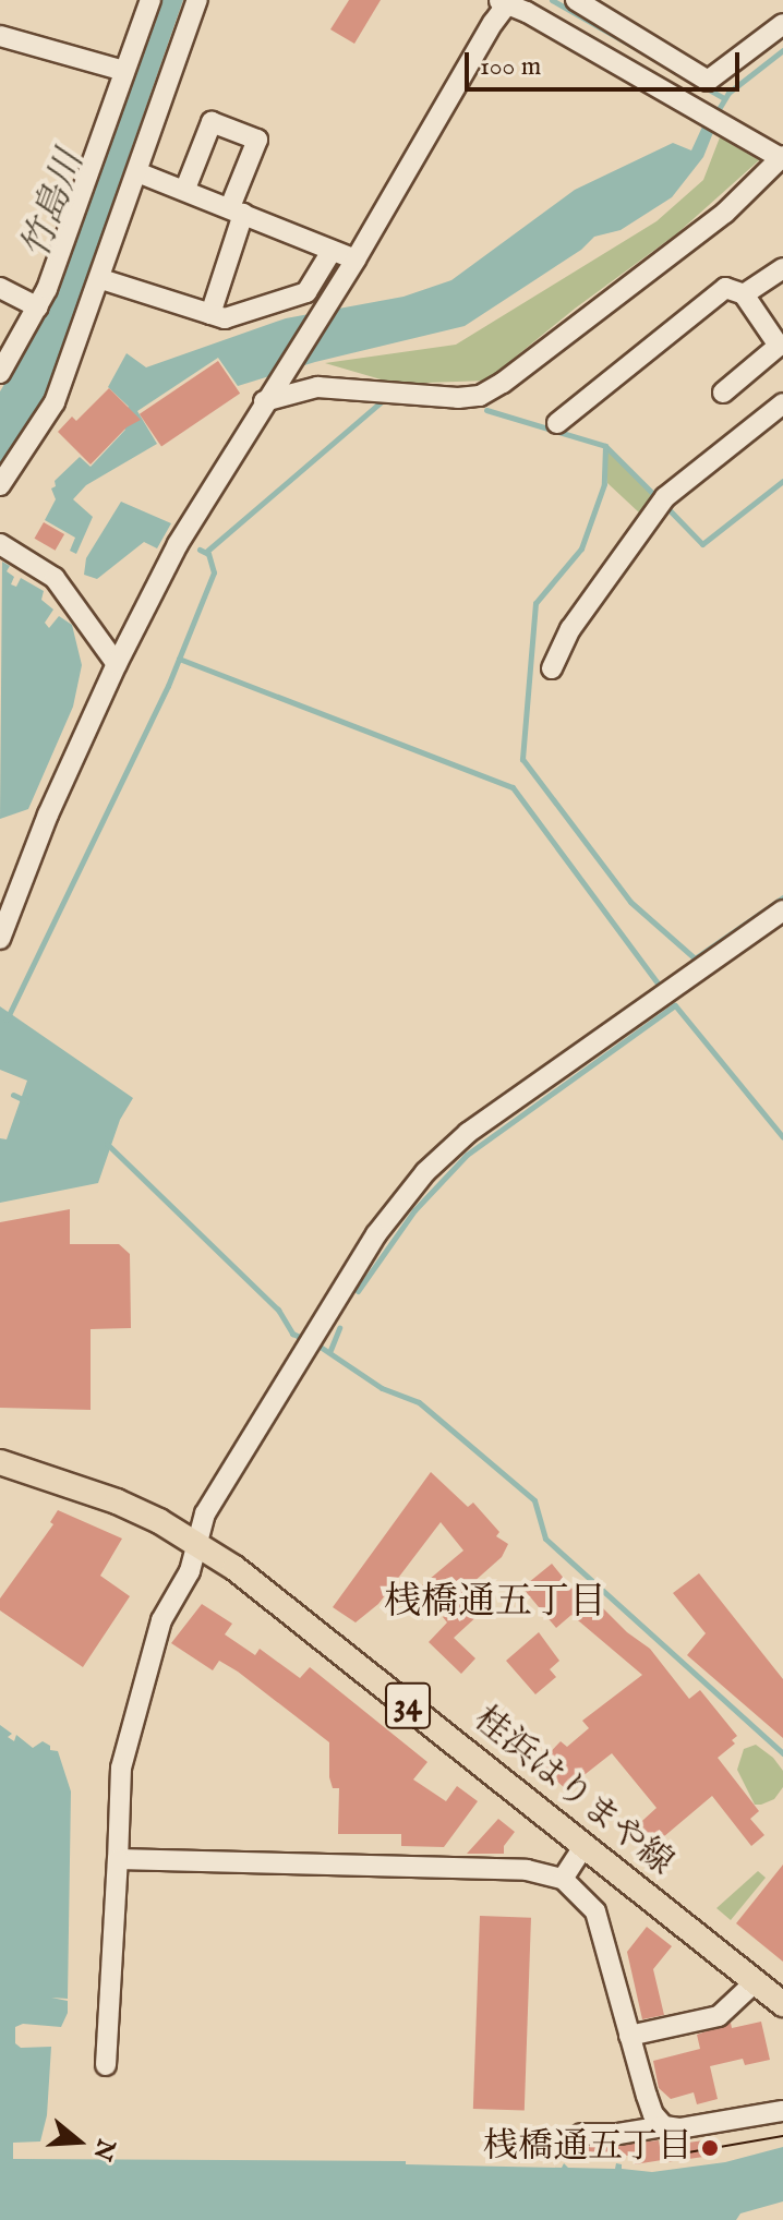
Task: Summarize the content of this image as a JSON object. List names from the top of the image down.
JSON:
{
  "streets": {
    "main road": ["34", "桂浜はりまや線"]
  },
  "districts": ["桟橋通五丁目"],
  "water": ["竹島川"],
  "places": ["桟橋通五丁目"],
  "scale_bar": "100 m",
  "north": "right"
}
